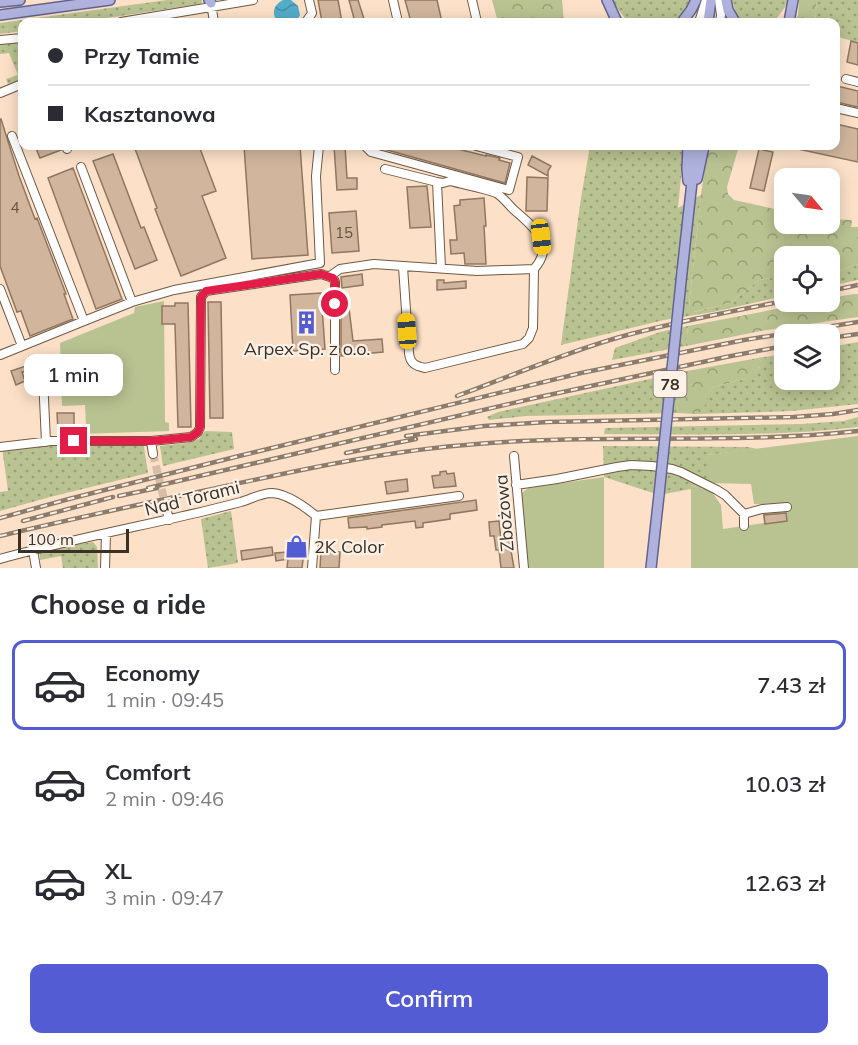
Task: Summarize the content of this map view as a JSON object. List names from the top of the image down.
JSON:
{
  "streets": {
    "main road": ["78"],
    "street": ["Nad Torami", "Zbożowa"]
  },
  "places": {
    "building": ["Arpex Sp. z o.o."],
    "shop": ["2K Color"]
  },
  "house_numbers": ["4", "15"],
  "scale_bar": "100 m",
  "north": "bottom right",
  "page": {
    "banner": ["Przy Tamie", "Kasztanowa"],
    "bubble": "1 min",
    "scale": "100 m",
    "heading": "Choose a ride",
    "list": [
      {
        "name": "Economy",
        "note": "1 min · 09:45",
        "value": "7.43 zł"
      },
      {
        "name": "Comfort",
        "note": "2 min · 09:46",
        "value": "10.03 zł"
      },
      {
        "name": "XL",
        "note": "3 min · 09:47",
        "value": "12.63 zł"
      }
    ],
    "buttons": "Confirm"
  }
}
